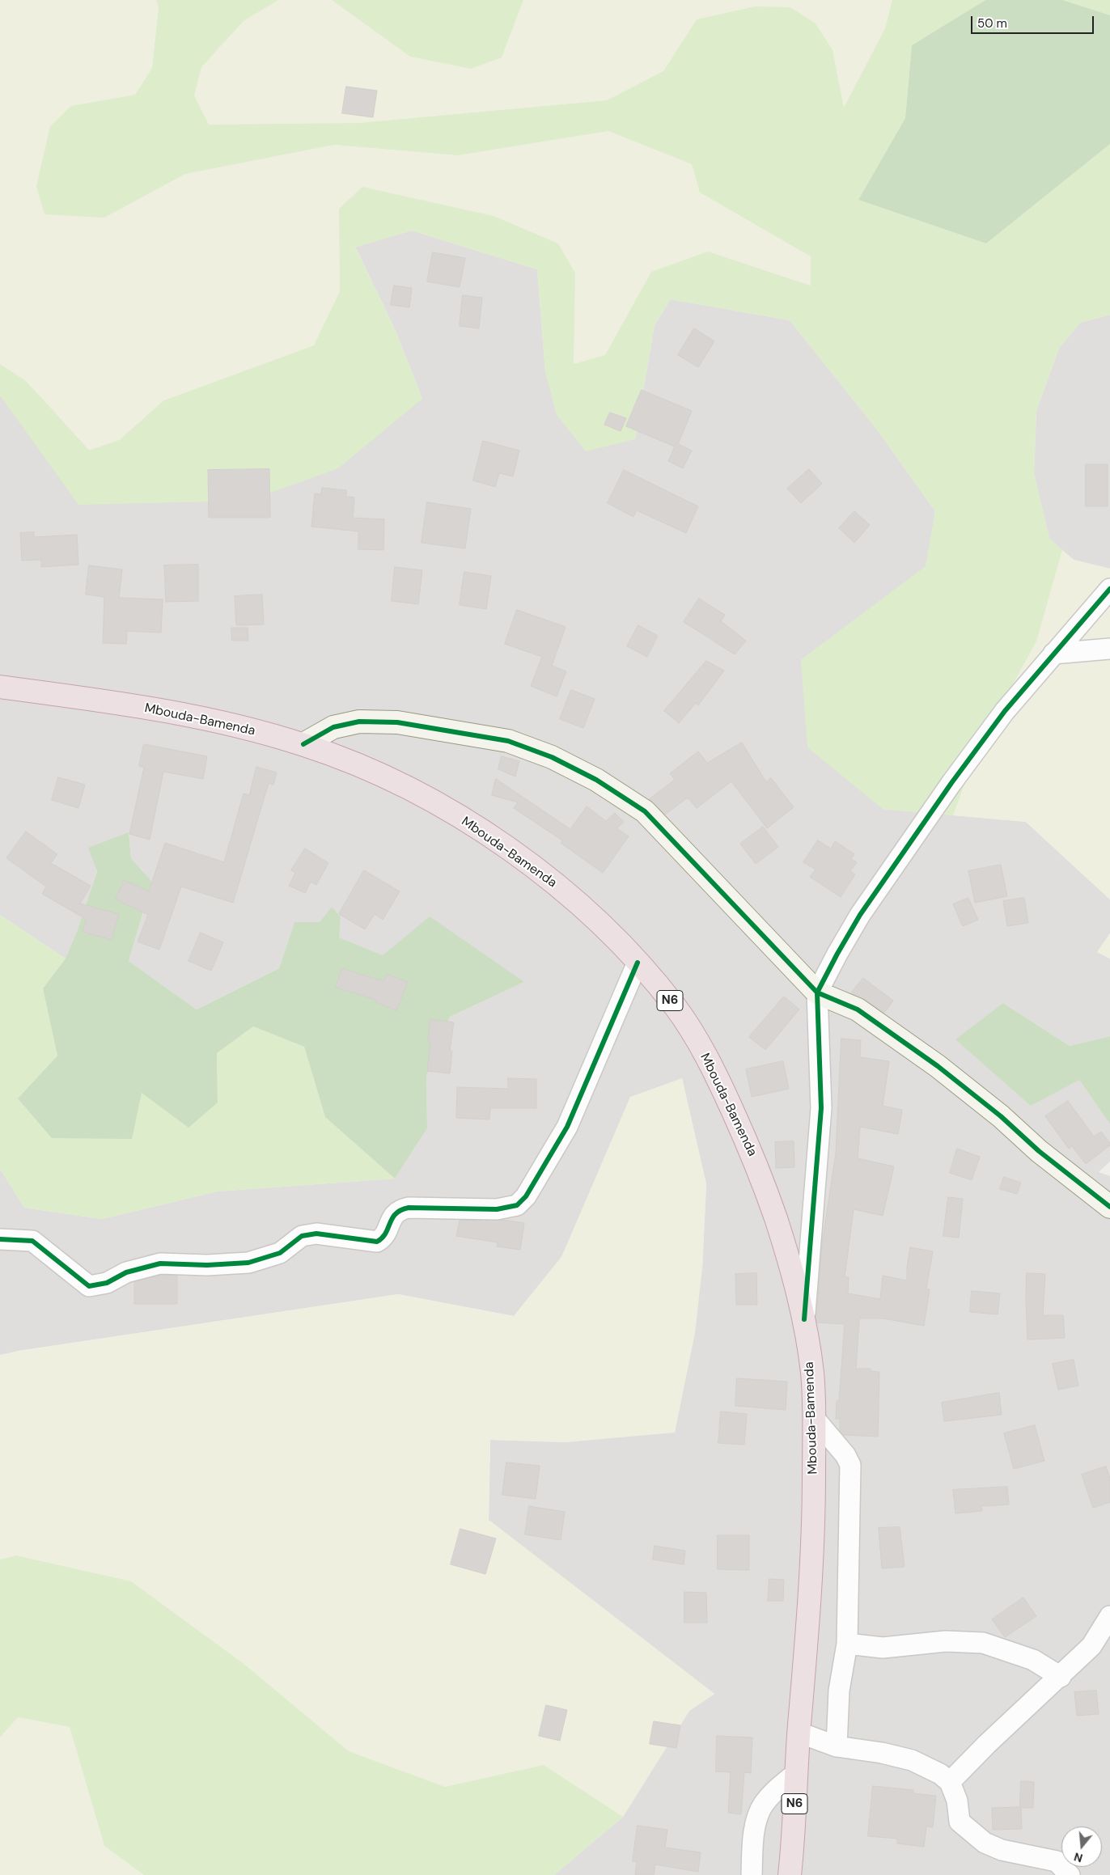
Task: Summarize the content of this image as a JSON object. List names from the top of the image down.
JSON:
{
  "streets": {
    "highway": ["Mbouda-Bamenda", "N6"]
  },
  "scale_bar": "50 m",
  "north": "bottom"
}
